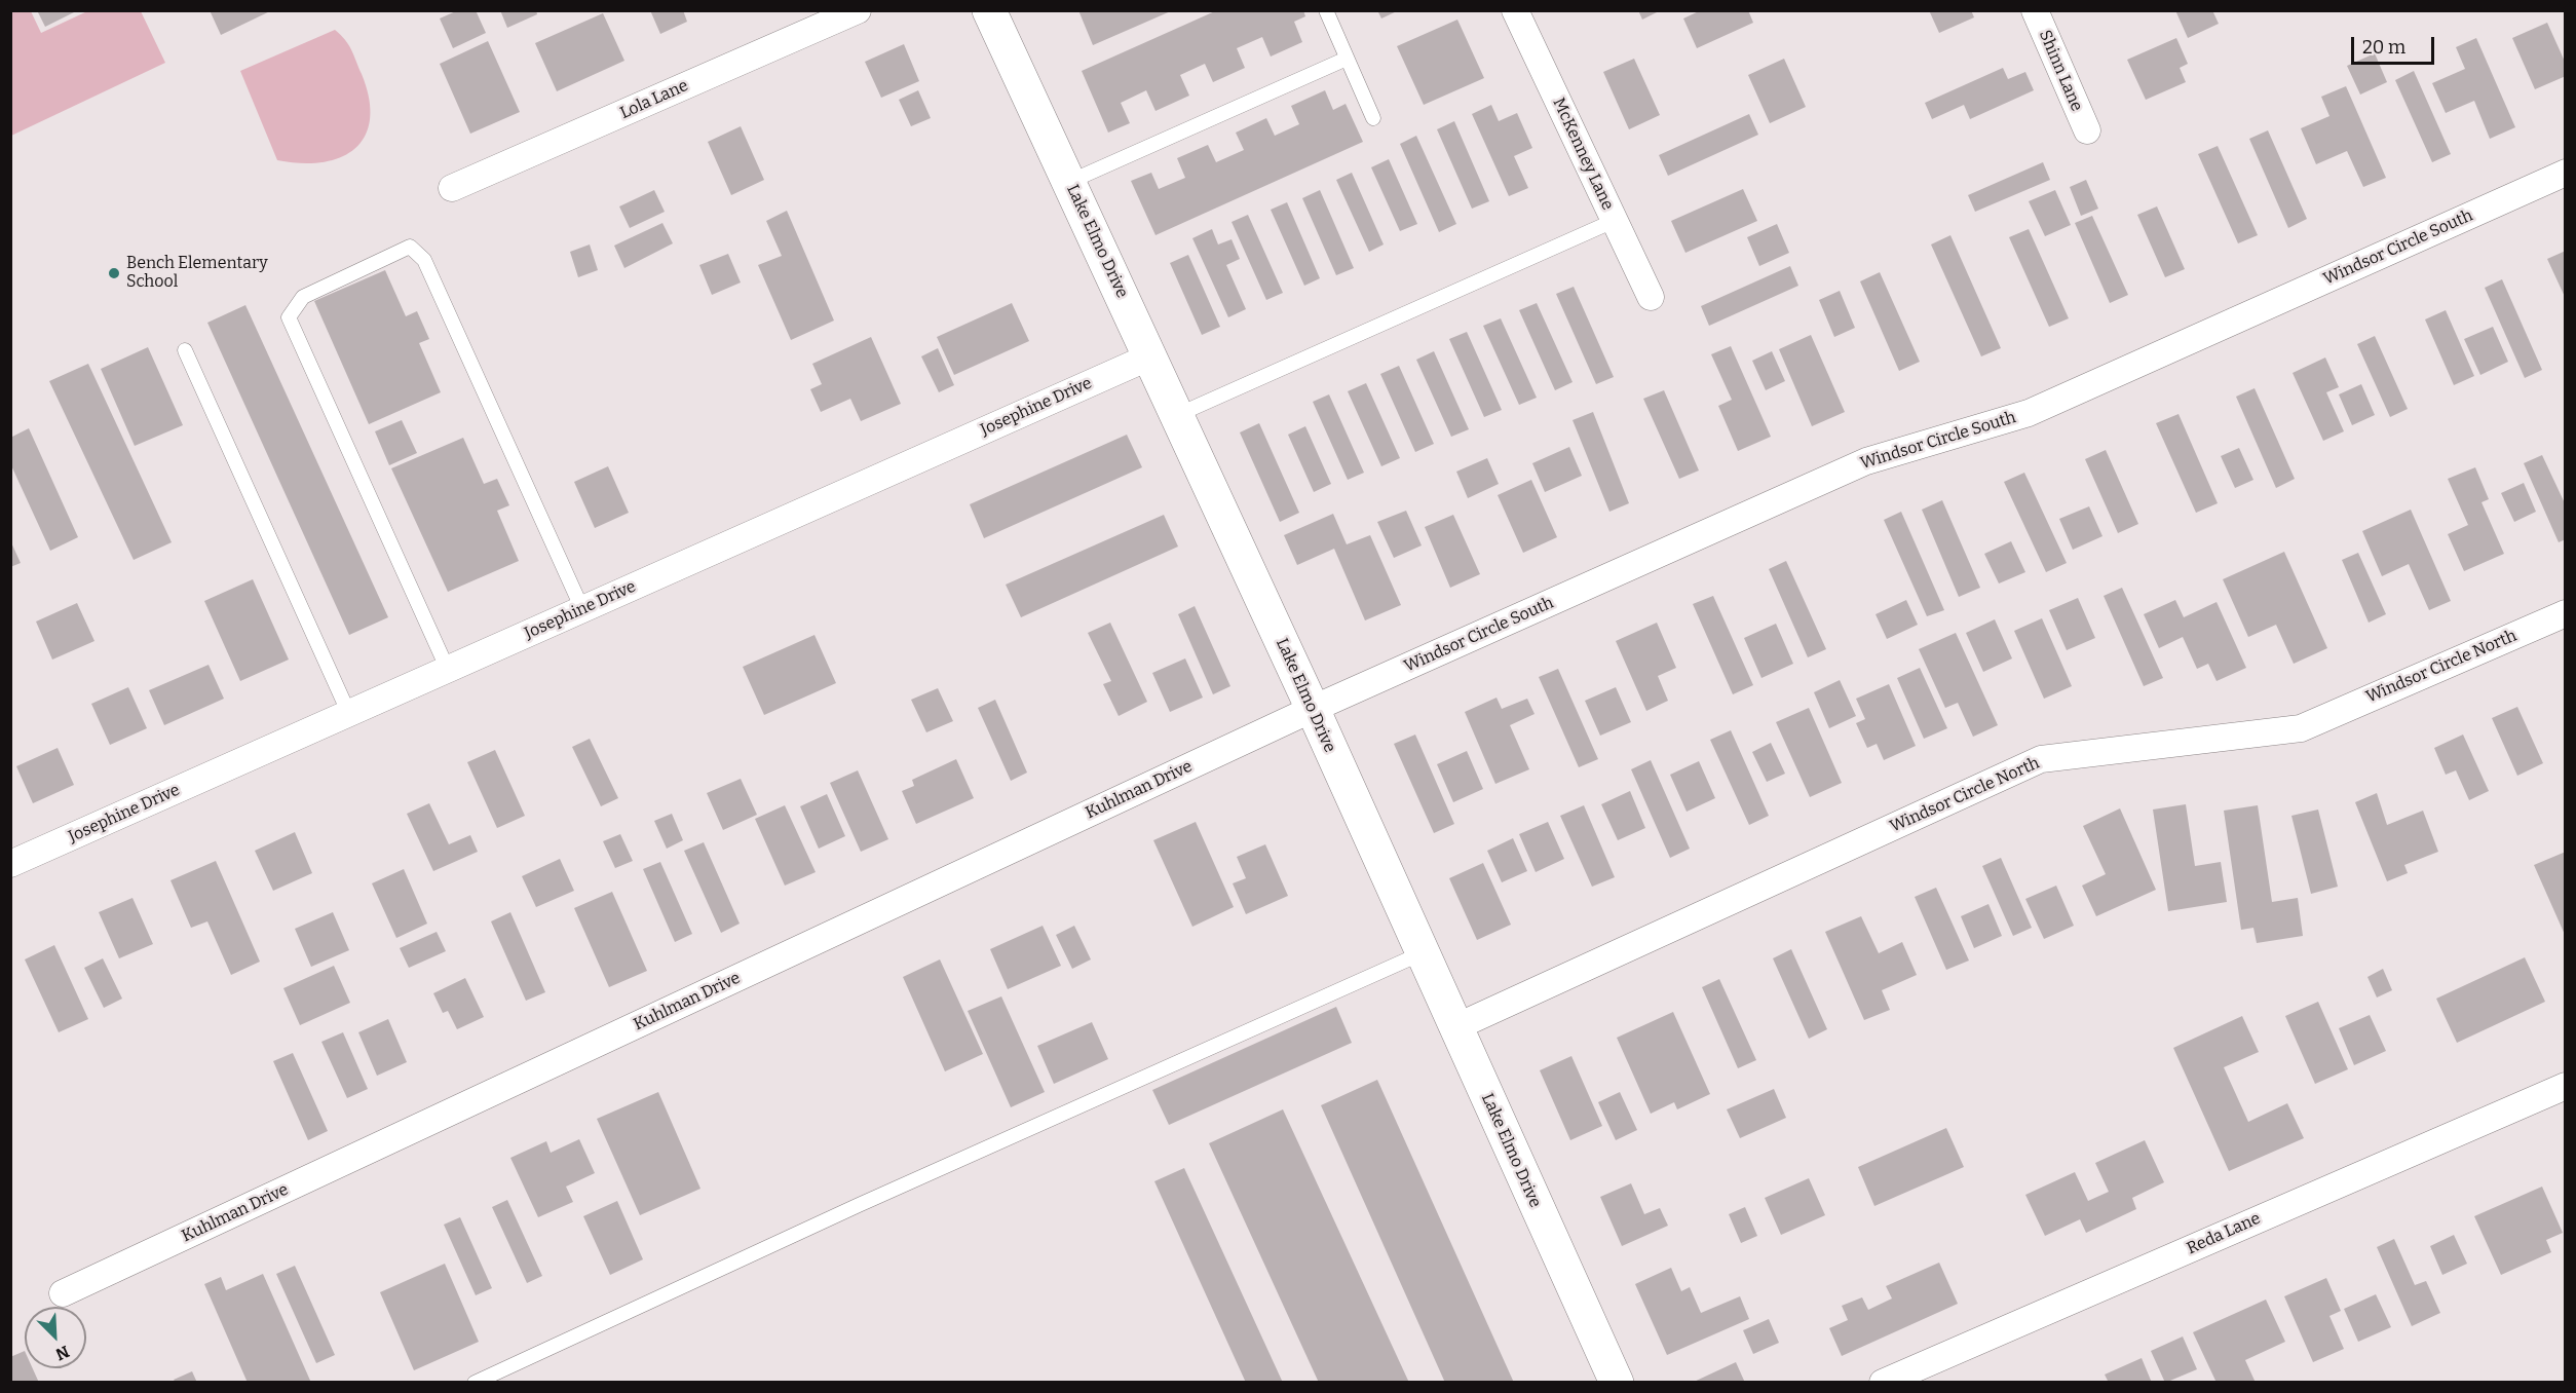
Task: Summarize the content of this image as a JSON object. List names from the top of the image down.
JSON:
{
  "streets": {
    "main road": ["Lake Elmo Drive"],
    "street": [
      "Shinn Lane",
      "Lola Lane",
      "McKenney Lane",
      "Windsor Circle South",
      "Josephine Drive",
      "Windsor Circle North",
      "Kuhlman Drive",
      "Reda Lane"
    ]
  },
  "crossings": [
    ["Lake Elmo Drive", "Windsor Circle South"],
    ["Lake Elmo Drive", "Josephine Drive"],
    ["Lake Elmo Drive", "Windsor Circle North"],
    ["Lake Elmo Drive", "Kuhlman Drive"],
    ["Windsor Circle South", "Kuhlman Drive"]
  ],
  "places": ["Bench Elementary School"],
  "scale_bar": "20 m",
  "north": "bottom right"
}
